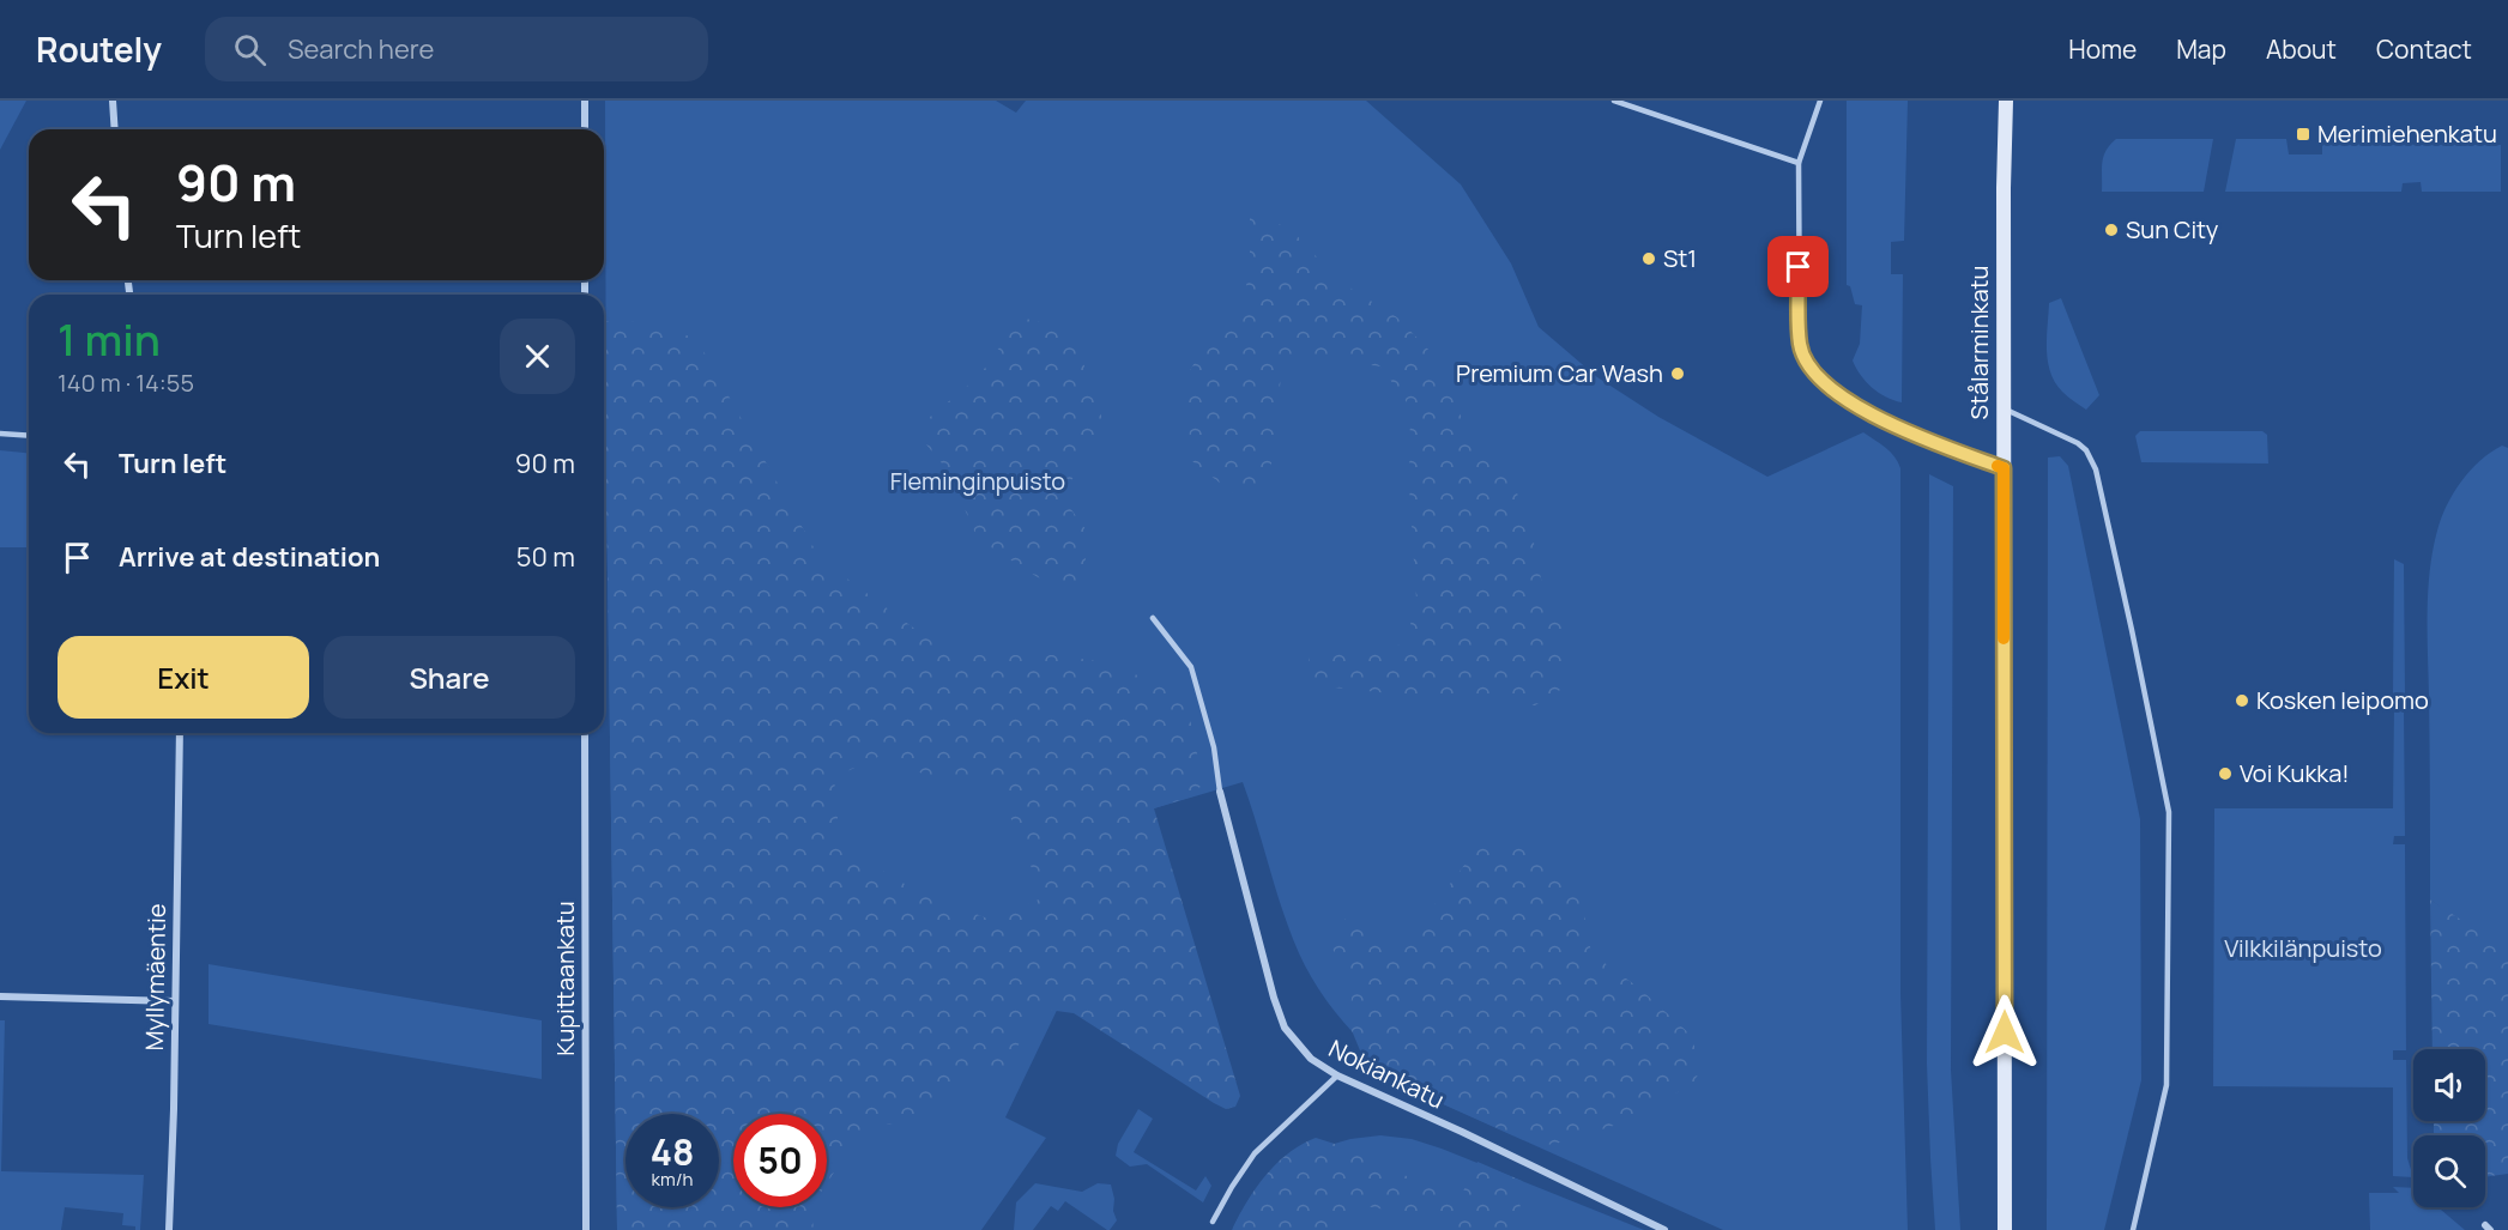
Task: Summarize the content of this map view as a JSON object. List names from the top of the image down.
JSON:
{
  "streets": {
    "main road": ["Stålarminkatu"],
    "street": ["Myllymäentie", "Kupittaankatu", "Nokiankatu"]
  },
  "parks": ["Fleminginpuisto", "Vilkkilänpuisto"],
  "places": {
    "transit": ["Merimiehenkatu"],
    "other": [
      "Sun City",
      "St1",
      "Premium Car Wash",
      "Kosken leipomo",
      "Voi Kukka!"
    ]
  },
  "page": {
    "header": "Routely",
    "search": "Search here",
    "nav": [
      "Home",
      "Map",
      "About",
      "Contact"
    ],
    "turn": ["90 m", "Turn left"],
    "heading": ["1 min", "140 m · 14:55"],
    "list": [
      {
        "name": "Turn left",
        "value": "90 m"
      },
      {
        "name": "Arrive at destination",
        "value": "50 m"
      }
    ],
    "buttons": ["Exit", "Share"],
    "speed": "48 km/h",
    "limit": "50"
  }
}
